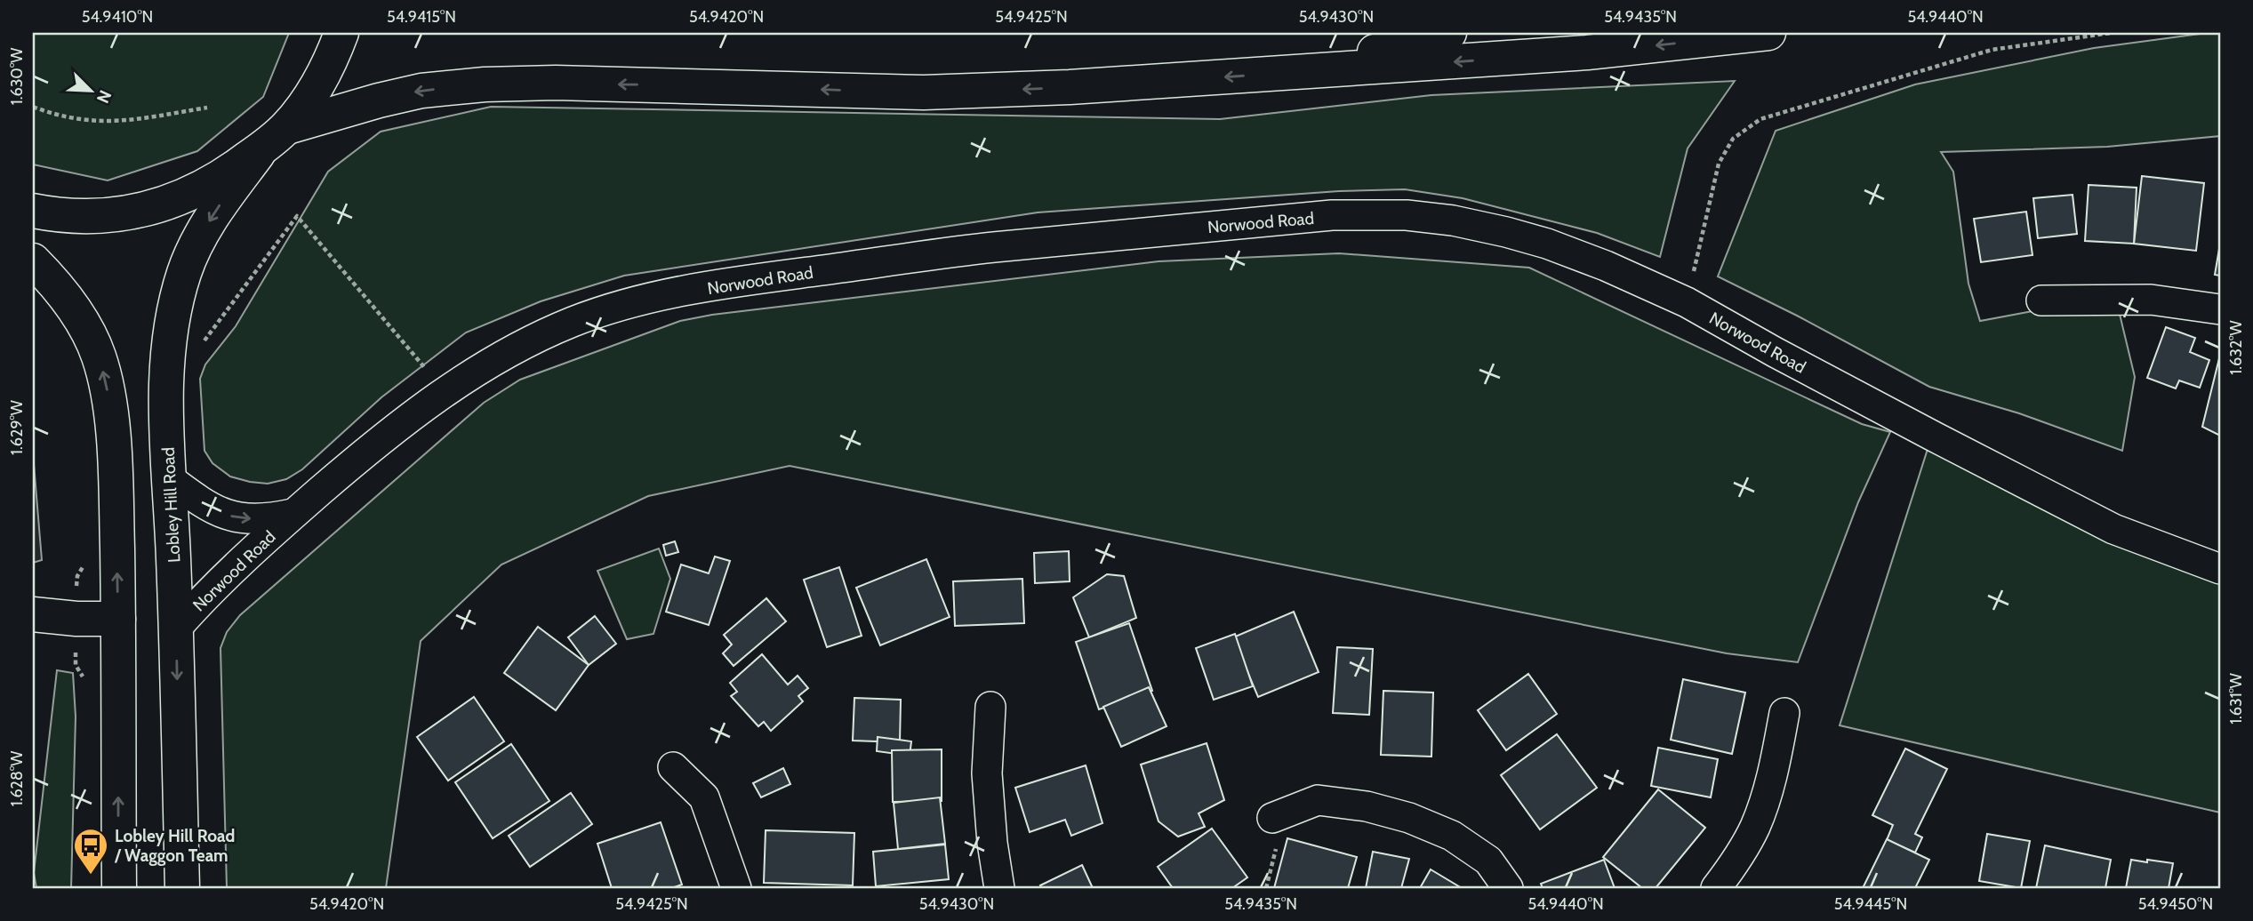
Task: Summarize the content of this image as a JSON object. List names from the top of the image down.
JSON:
{
  "streets": {
    "main road": ["Lobley Hill Road"],
    "street": ["Norwood Road"]
  },
  "crossings": [
    ["Norwood Road", "Lobley Hill Road"]
  ],
  "places": {
    "bus stop": ["Lobley Hill Road / Waggon Team"]
  },
  "north": "bottom right",
  "coordinates": [
    "54.9410°N",
    "54.9415°N",
    "54.9420°N",
    "54.9425°N",
    "54.9430°N",
    "54.9435°N",
    "54.9440°N",
    "1.630°W",
    "1.632°W",
    "1.629°W",
    "1.631°W",
    "1.628°W",
    "54.9445°N",
    "54.9450°N"
  ]
}
